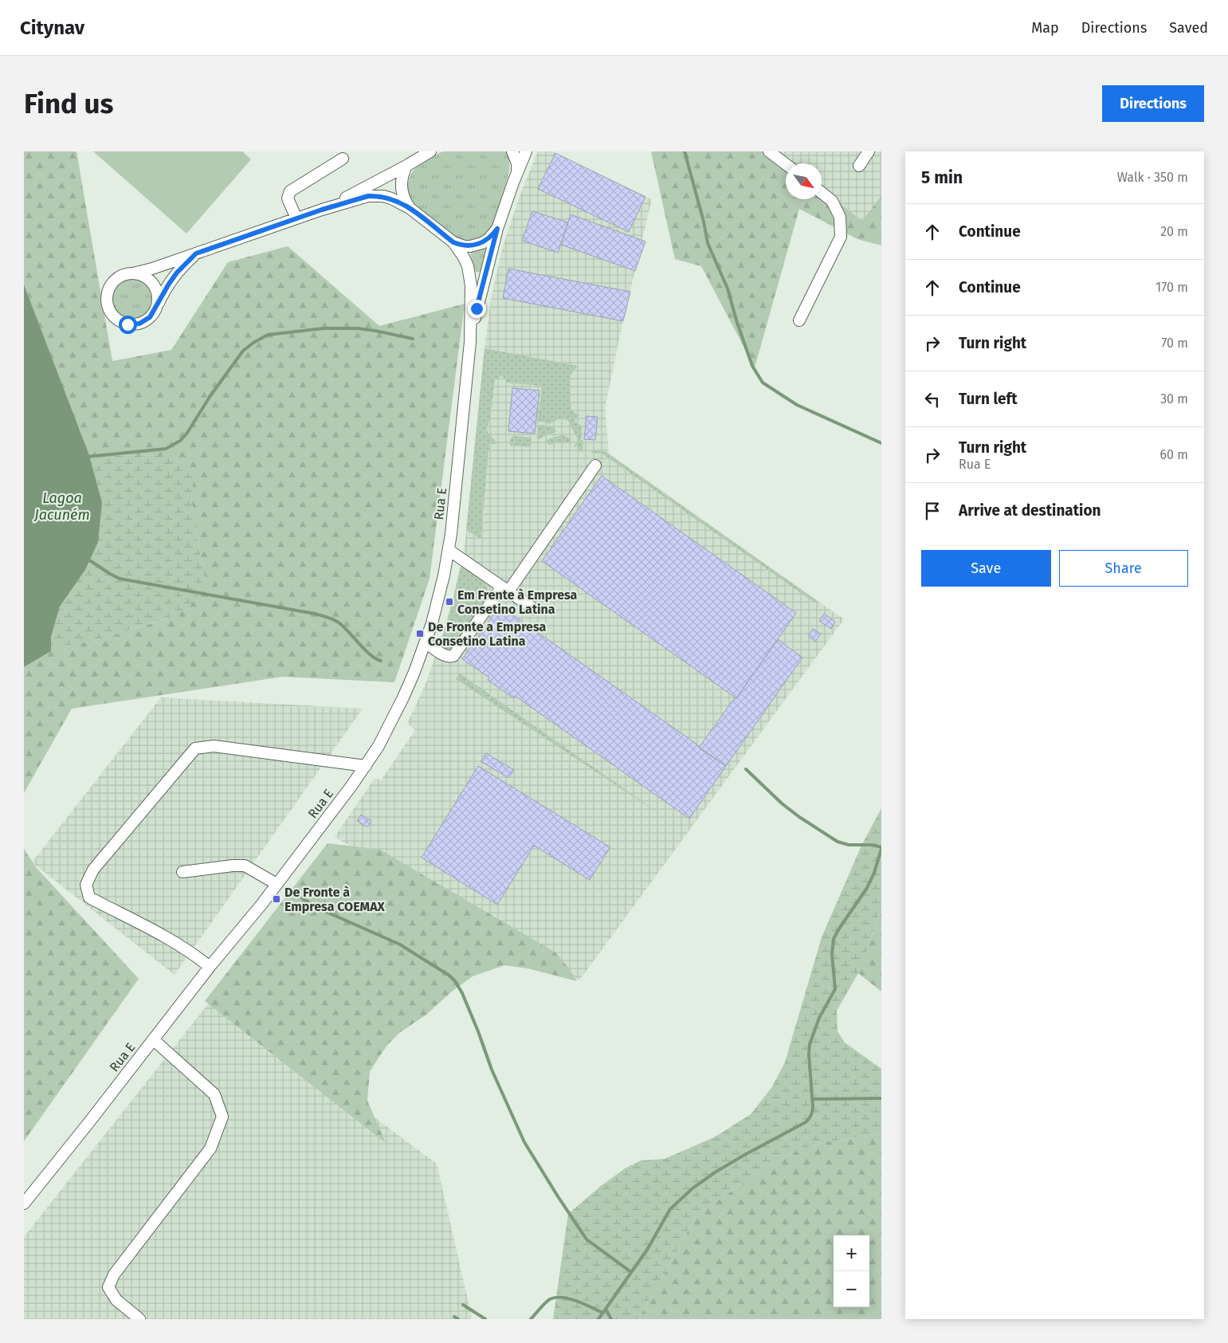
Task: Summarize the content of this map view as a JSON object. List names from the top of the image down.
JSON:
{
  "streets": {
    "street": ["Rua E"]
  },
  "water": ["Lagoa Jacuném"],
  "places": {
    "transit": ["Em Frente à Empresa Consetino Latina", "De Fronte a Empresa Consetino Latina", "De Fronte à Empresa COEMAX"]
  },
  "north": "bottom right",
  "page": {
    "header": "Citynav",
    "nav": ["Map", "Directions", "Saved"],
    "buttons": [
      "Directions",
      ["Save", "Share"]
    ],
    "title": "Find us",
    "heading": ["5 min", "Walk · 350 m"],
    "list": [
      ["Continue", "20 m"],
      ["Continue", "170 m"],
      ["Turn right", "70 m"],
      ["Turn left", "30 m"],
      ["Turn right", "Rua E", "60 m"],
      "Arrive at destination"
    ],
    "map_buttons": ["+", "−"]
  }
}
